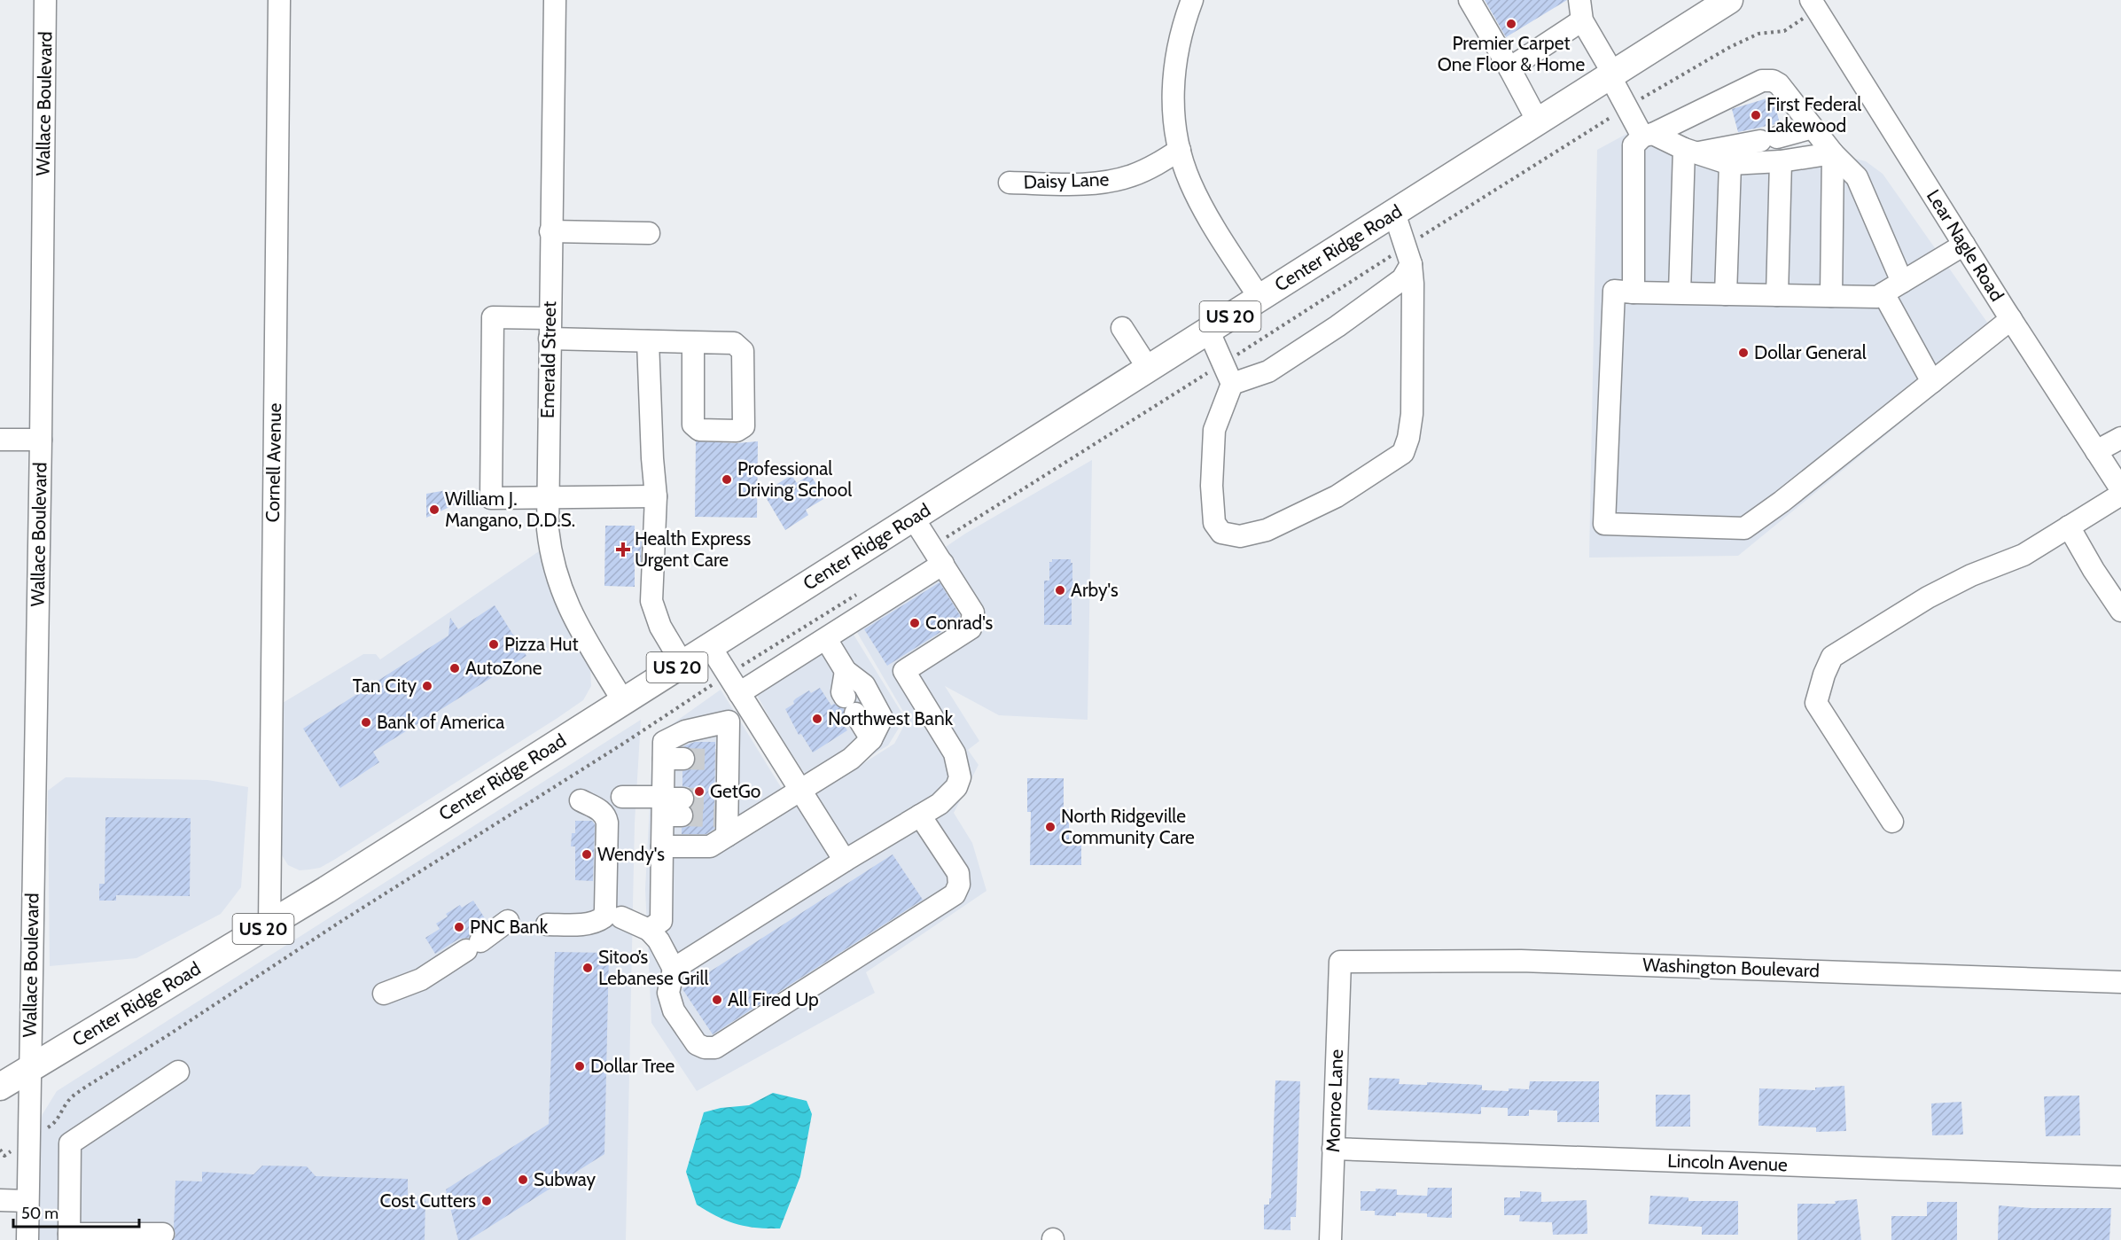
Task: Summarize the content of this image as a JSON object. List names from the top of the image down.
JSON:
{
  "streets": {
    "main road": ["Center Ridge Road", "US 20"],
    "street": [
      "Wallace Boulevard",
      "Daisy Lane",
      "Lear Nagle Road",
      "Emerald Street",
      "Cornell Avenue",
      "Washington Boulevard",
      "Monroe Lane",
      "Lincoln Avenue"
    ]
  },
  "crossings": [
    ["Wallace Boulevard", "Center Ridge Road"],
    ["Center Ridge Road", "Emerald Street"],
    ["Center Ridge Road", "Cornell Avenue"],
    ["Washington Boulevard", "Monroe Lane"],
    ["Monroe Lane", "Lincoln Avenue"]
  ],
  "places": {
    "other": [
      "Premier Carpet One Floor & Home",
      "First Federal Lakewood",
      "Dollar General",
      "Professional Driving School",
      "William J. Mangano, D.D.S.",
      "Arby's",
      "Conrad's",
      "Pizza Hut",
      "AutoZone",
      "Tan City",
      "Northwest Bank",
      "Bank of America",
      "GetGo",
      "North Ridgeville Community Care",
      "Wendy's",
      "PNC Bank",
      "Sitoo’s Lebanese Grill",
      "All Fired Up",
      "Dollar Tree",
      "Subway",
      "Cost Cutters"
    ],
    "health": ["Health Express Urgent Care"]
  },
  "scale_bar": "50 m"
}
